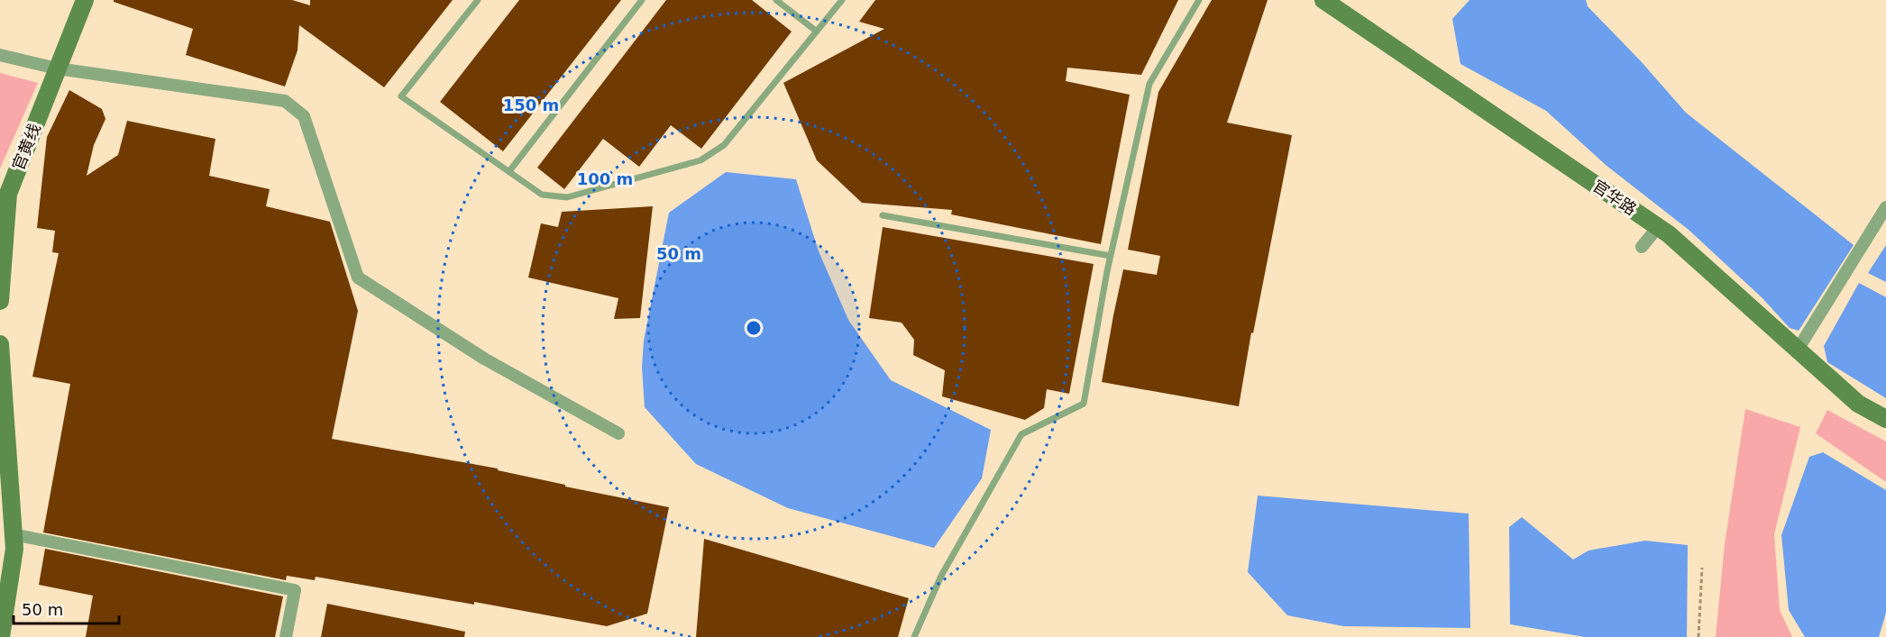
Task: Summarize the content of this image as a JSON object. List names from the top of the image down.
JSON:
{
  "streets": {
    "main road": ["官黄线", "官华路"]
  },
  "scale_bar": "50 m",
  "rings": ["150 m", "100 m", "50 m"]
}
